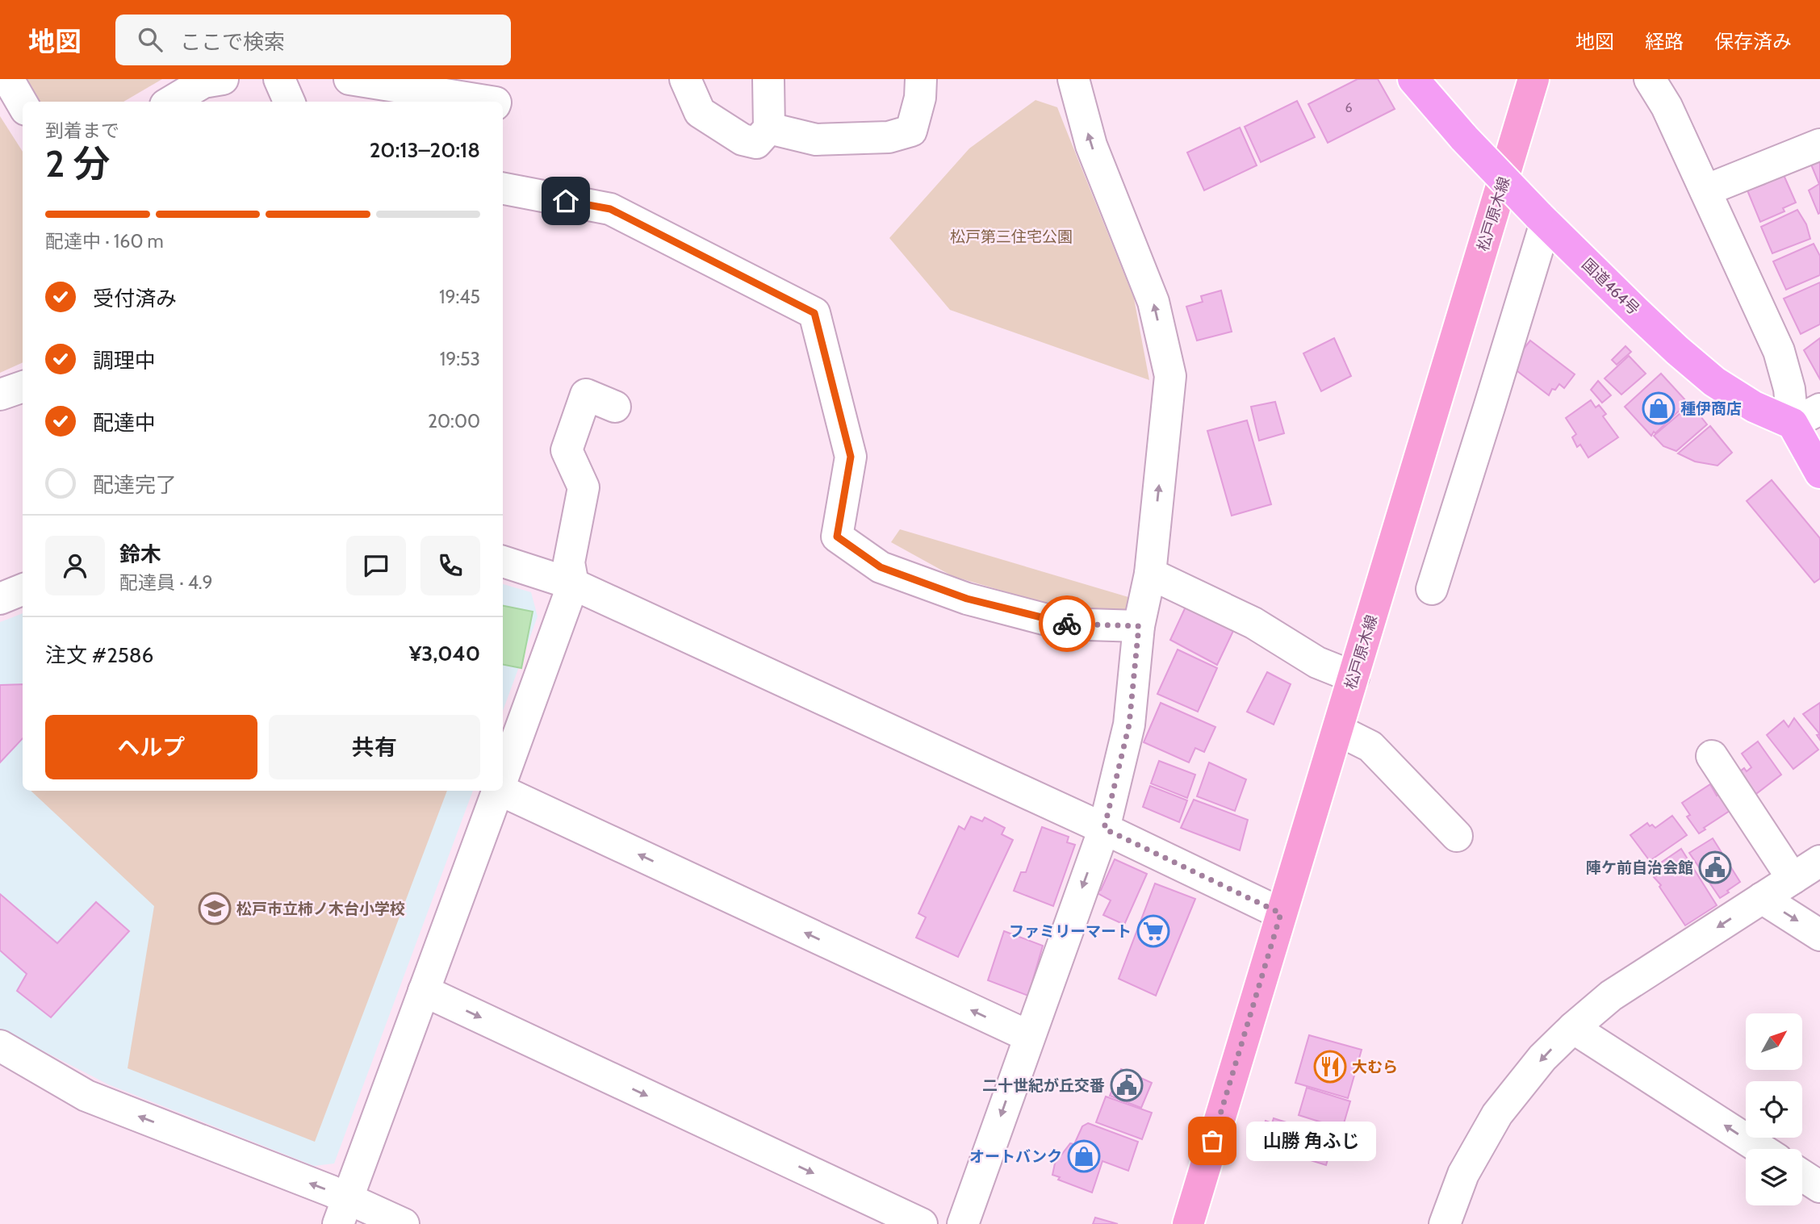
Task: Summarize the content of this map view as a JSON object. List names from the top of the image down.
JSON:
{
  "streets": {
    "highway": ["国道464号"],
    "main road": ["松戸原木線"]
  },
  "parks": ["松戸第三住宅公園"],
  "places": {
    "shop": ["種伊商店", "オートバンク"],
    "public building": ["陣ケ前自治会館", "二十世紀が丘交番"],
    "school or university": ["松戸市立柿ノ木台小学校"],
    "supermarket": ["ファミリーマート"],
    "restaurant": ["大むら"],
    "other": ["山勝 角ふじ"]
  },
  "house_numbers": ["6"],
  "north": "top right",
  "page": {
    "header": "地図",
    "search": "ここで検索",
    "nav": ["地図", "経路", "保存済み"],
    "heading": ["2 分", "到着まで", "20:13–20:18"],
    "panel": [
      "鈴木",
      "配達員 · 4.9",
      "注文 #2586",
      "¥3,040"
    ],
    "bar": "配達中 · 160 m",
    "list": [
      ["受付済み", "19:45"],
      ["調理中", "19:53"],
      ["配達中", "20:00"],
      "配達完了"
    ],
    "buttons": ["ヘルプ", "共有"],
    "bubble": "山勝 角ふじ"
  }
}
